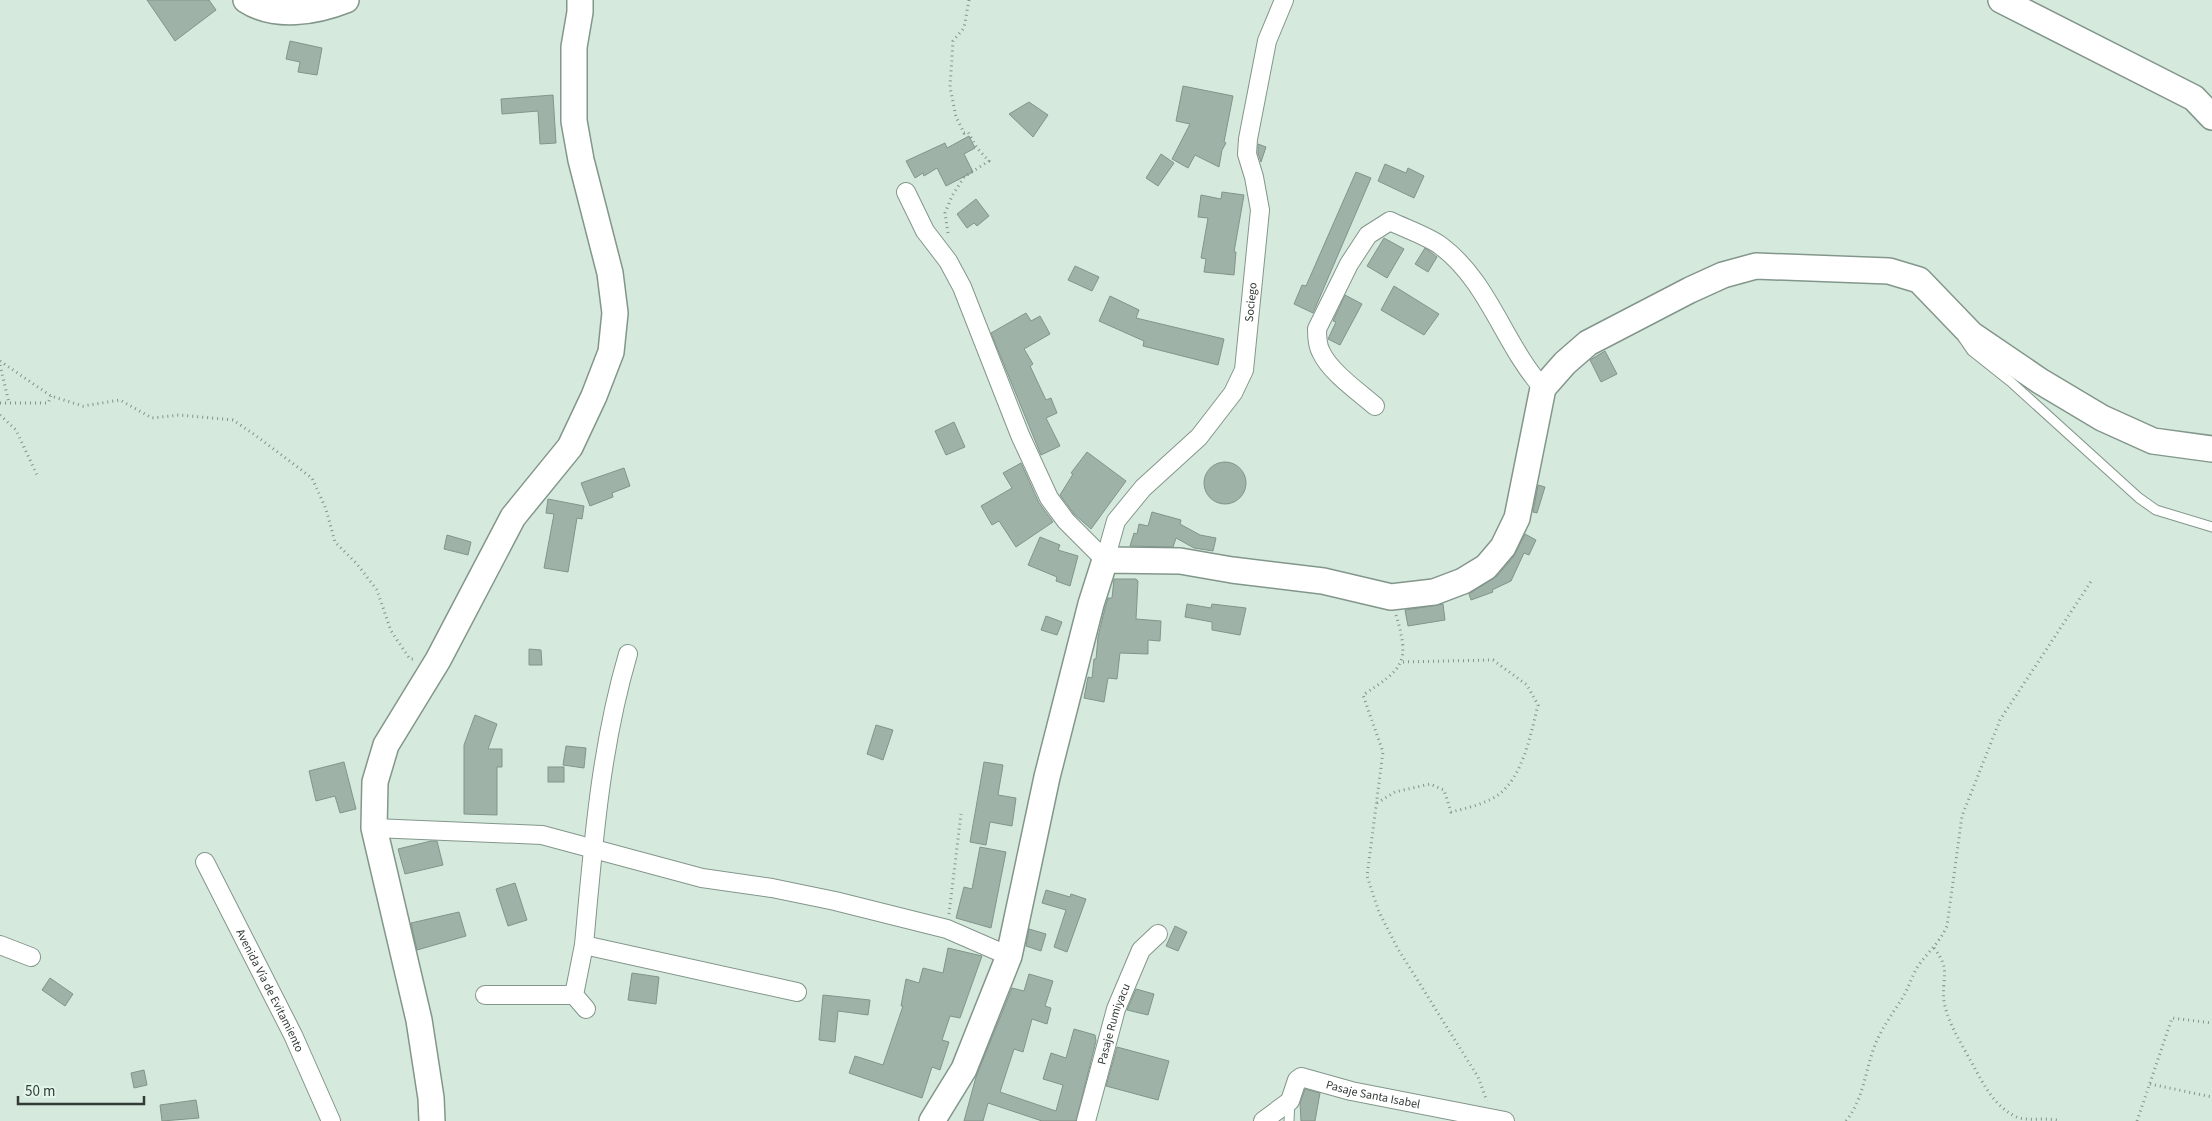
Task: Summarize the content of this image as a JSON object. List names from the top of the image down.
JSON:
{
  "streets": {
    "street": [
      "Sociego",
      "Avenida Vía de Evitamiento",
      "Pasaje Rumiyacu",
      "Pasaje Santa Isabel"
    ]
  },
  "scale_bar": "50 m"
}
